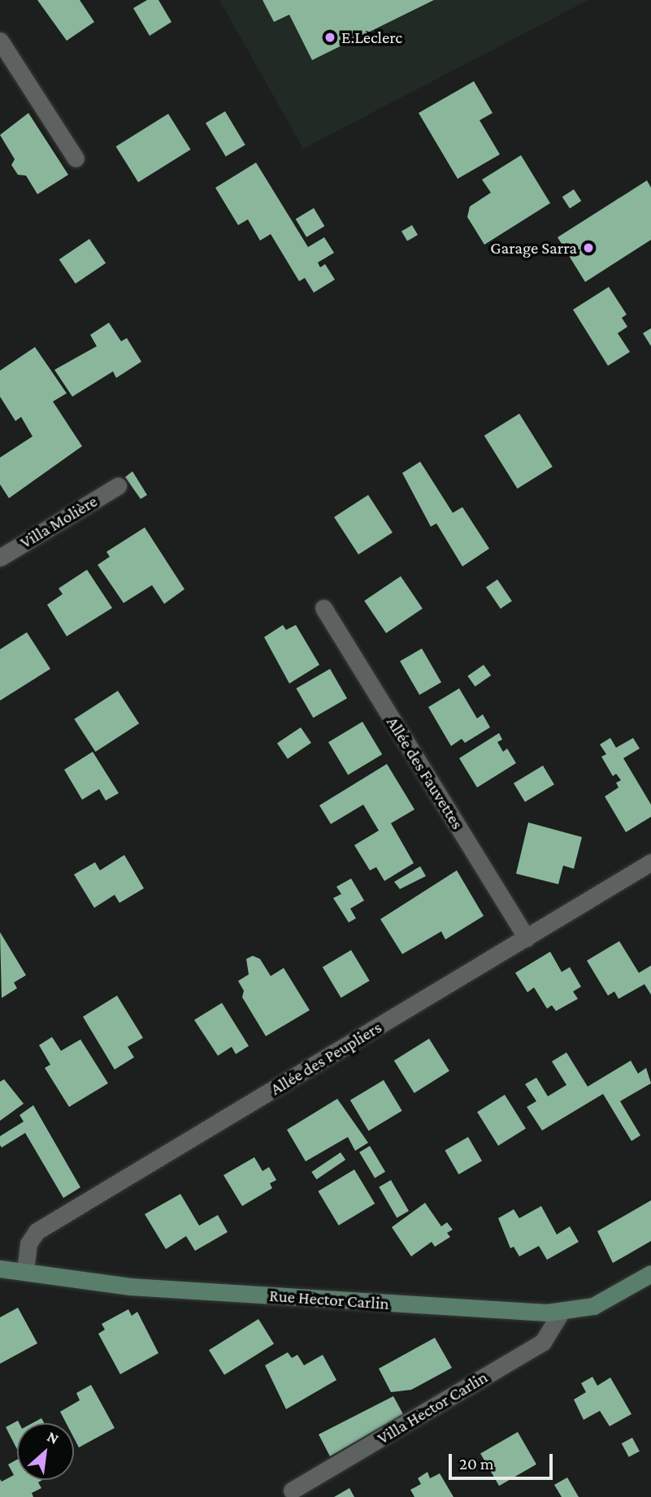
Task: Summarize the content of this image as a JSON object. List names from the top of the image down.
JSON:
{
  "streets": {
    "street": [
      "Villa Molière",
      "Allée des Fauvettes",
      "Allée des Peupliers",
      "Rue Hector Carlin",
      "Villa Hector Carlin"
    ]
  },
  "crossings": [
    ["Allée des Fauvettes", "Allée des Peupliers"],
    ["Allée des Peupliers", "Rue Hector Carlin"],
    ["Rue Hector Carlin", "Villa Hector Carlin"]
  ],
  "places": ["E.Leclerc", "Garage Sarra"],
  "scale_bar": "20 m",
  "north": "top right"
}
